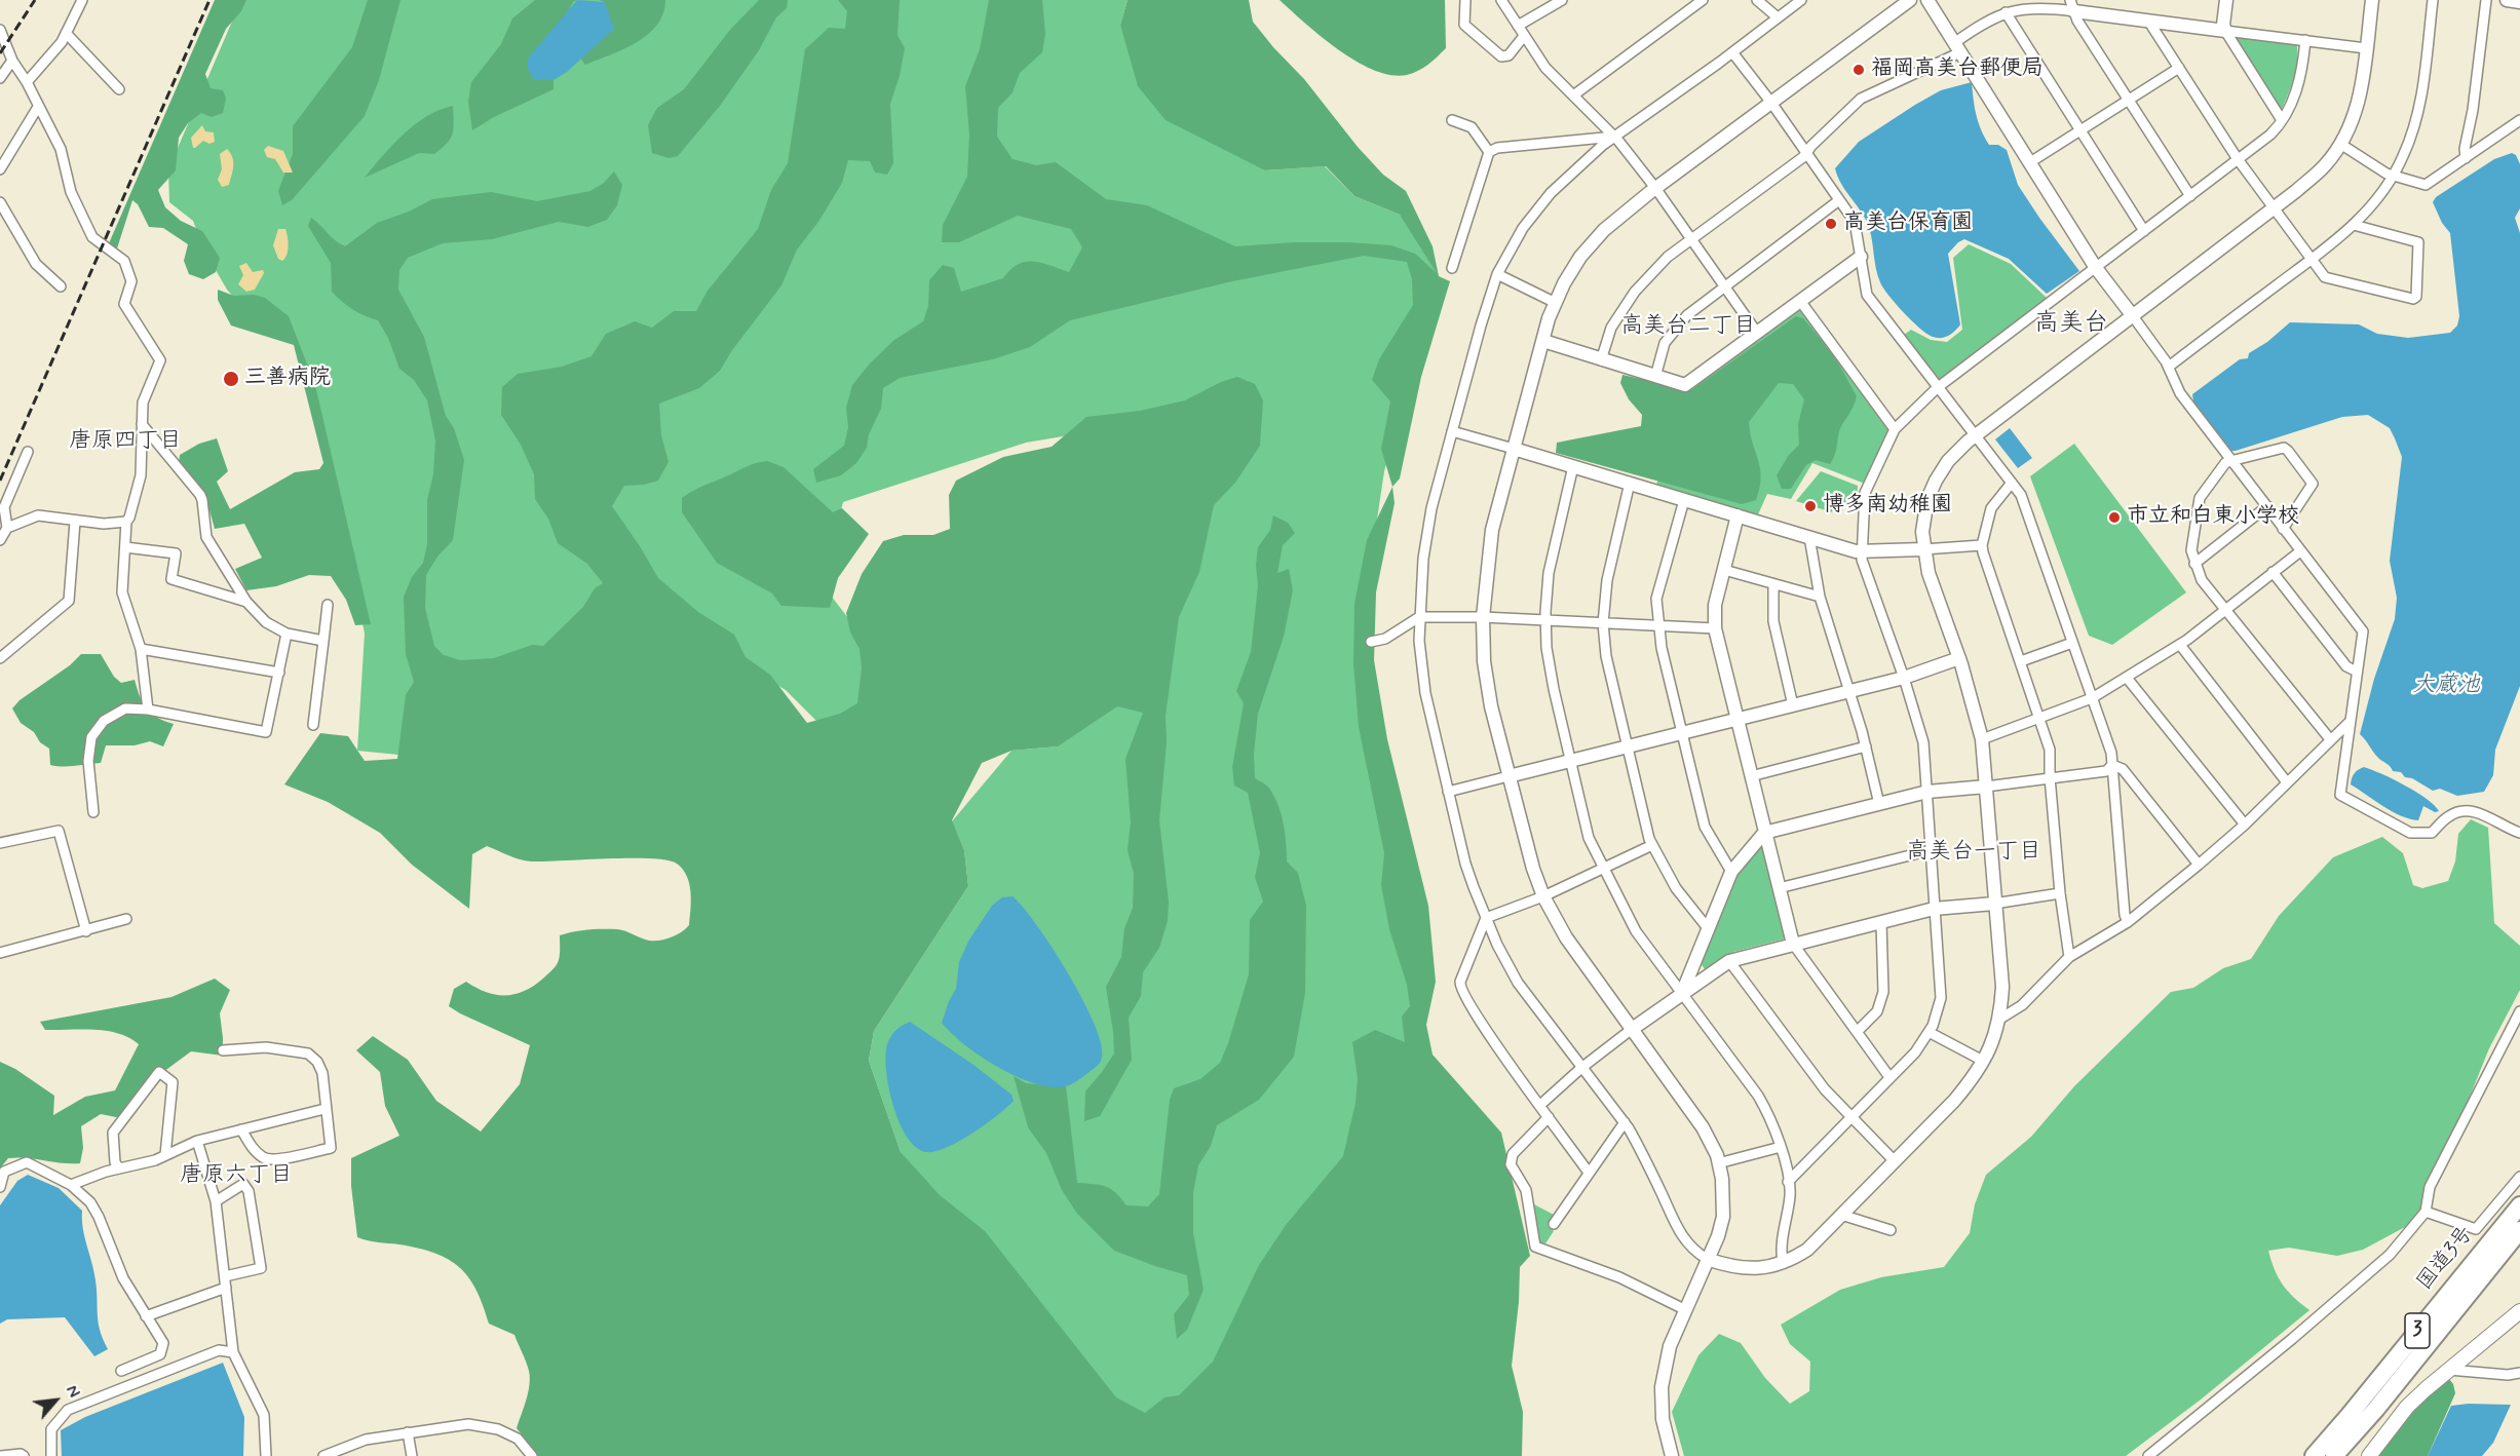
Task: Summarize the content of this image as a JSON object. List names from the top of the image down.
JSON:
{
  "streets": {
    "highway": ["国道3号", "3"]
  },
  "districts": [
    "高美台",
    "高美台二丁目",
    "唐原四丁目",
    "高美台一丁目",
    "唐原六丁目"
  ],
  "water": ["大蔵池"],
  "places": [
    "福岡高美台郵便局",
    "高美台保育園",
    "三善病院",
    "博多南幼稚園",
    "市立和白東小学校"
  ],
  "north": "top right"
}
